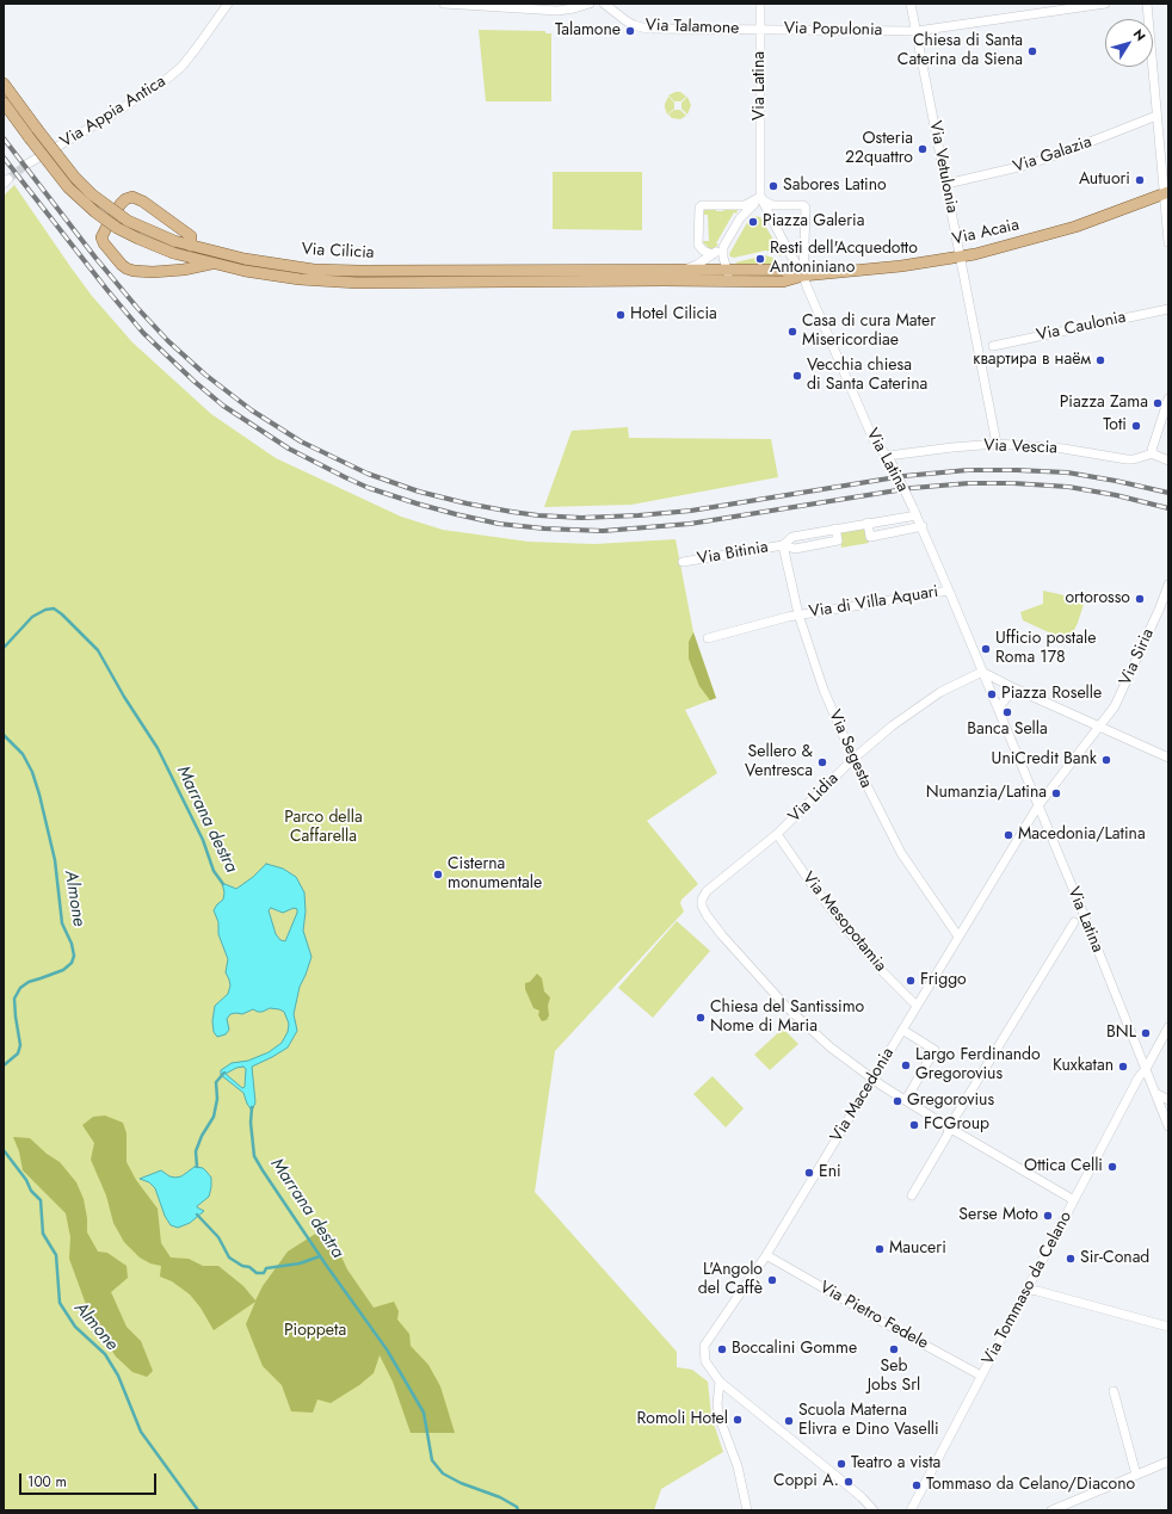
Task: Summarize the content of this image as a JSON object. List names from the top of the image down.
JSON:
{
  "streets": {
    "main road": ["Via Acaia", "Via Cilicia"],
    "street": [
      "Via Talamone",
      "Via Populonia",
      "Via Latina",
      "Via Appia Antica",
      "Via Galazia",
      "Via Vetulonia",
      "Via Caulonia",
      "Via Vescia",
      "Via Bitinia",
      "Via di Villa Aquari",
      "Via Siria",
      "Via Segesta",
      "Via Lidia",
      "Via Mesopotamia",
      "Via Macedonia",
      "Via Tommaso da Celano",
      "Via Pietro Fedele"
    ]
  },
  "crossings": [
    ["Via Talamone", "Via Populonia"],
    ["Via Talamone", "Via Latina"],
    ["Via Populonia", "Via Latina"],
    ["Via Populonia", "Via Vetulonia"],
    ["Via Latina", "Via Acaia"],
    ["Via Latina", "Via Cilicia"],
    ["Via Latina", "Via Vescia"],
    ["Via Latina", "Via Bitinia"],
    ["Via Latina", "Via di Villa Aquari"],
    ["Via Latina", "Via Siria"],
    ["Via Latina", "Via Lidia"],
    ["Via Latina", "Via Macedonia"],
    ["Via Latina", "Via Tommaso da Celano"],
    ["Via Galazia", "Via Vetulonia"],
    ["Via Vetulonia", "Via Acaia"],
    ["Via Vetulonia", "Via Vescia"],
    ["Via Acaia", "Via Cilicia"],
    ["Via Bitinia", "Via Segesta"],
    ["Via di Villa Aquari", "Via Segesta"],
    ["Via Siria", "Via Macedonia"],
    ["Via Segesta", "Via Lidia"],
    ["Via Segesta", "Via Macedonia"],
    ["Via Lidia", "Via Mesopotamia"],
    ["Via Lidia", "Via Macedonia"],
    ["Via Mesopotamia", "Via Macedonia"],
    ["Via Macedonia", "Via Pietro Fedele"],
    ["Via Tommaso da Celano", "Via Pietro Fedele"]
  ],
  "water": ["Marrana destra", "Almone"],
  "parks": ["Parco della Caffarella", "Pioppeta"],
  "places": [
    "Talamone",
    "Chiesa di Santa Caterina da Siena",
    "Osteria 22quattro",
    "Autuori",
    "Sabores Latino",
    "Piazza Galeria",
    "Resti dell'Acquedotto Antoniniano",
    "Hotel Cilicia",
    "Casa di cura Mater Misericordiae",
    "квартира в наём",
    "Vecchia chiesa di Santa Caterina",
    "Piazza Zama",
    "Toti",
    "ortorosso",
    "Ufficio postale Roma 178",
    "Piazza Roselle",
    "Banca Sella",
    "UniCredit Bank",
    "Sellero & Ventresca",
    "Numanzia/Latina",
    "Macedonia/Latina",
    "Cisterna monumentale",
    "Friggo",
    "Chiesa del Santissimo Nome di Maria",
    "BNL",
    "Largo Ferdinando Gregorovius",
    "Kuxkatan",
    "Gregorovius",
    "FCGroup",
    "Ottica Celli",
    "Eni",
    "Serse Moto",
    "Mauceri",
    "Sir-Conad",
    "L'Angolo del Caffè",
    "Boccalini Gomme",
    "Seb Jobs Srl",
    "Romoli Hotel",
    "Scuola Materna Elivra e Dino Vaselli",
    "Teatro a vista",
    "Coppi A.",
    "Tommaso da Celano/Diacono"
  ],
  "scale_bar": "100 m",
  "north": "top right"
}
